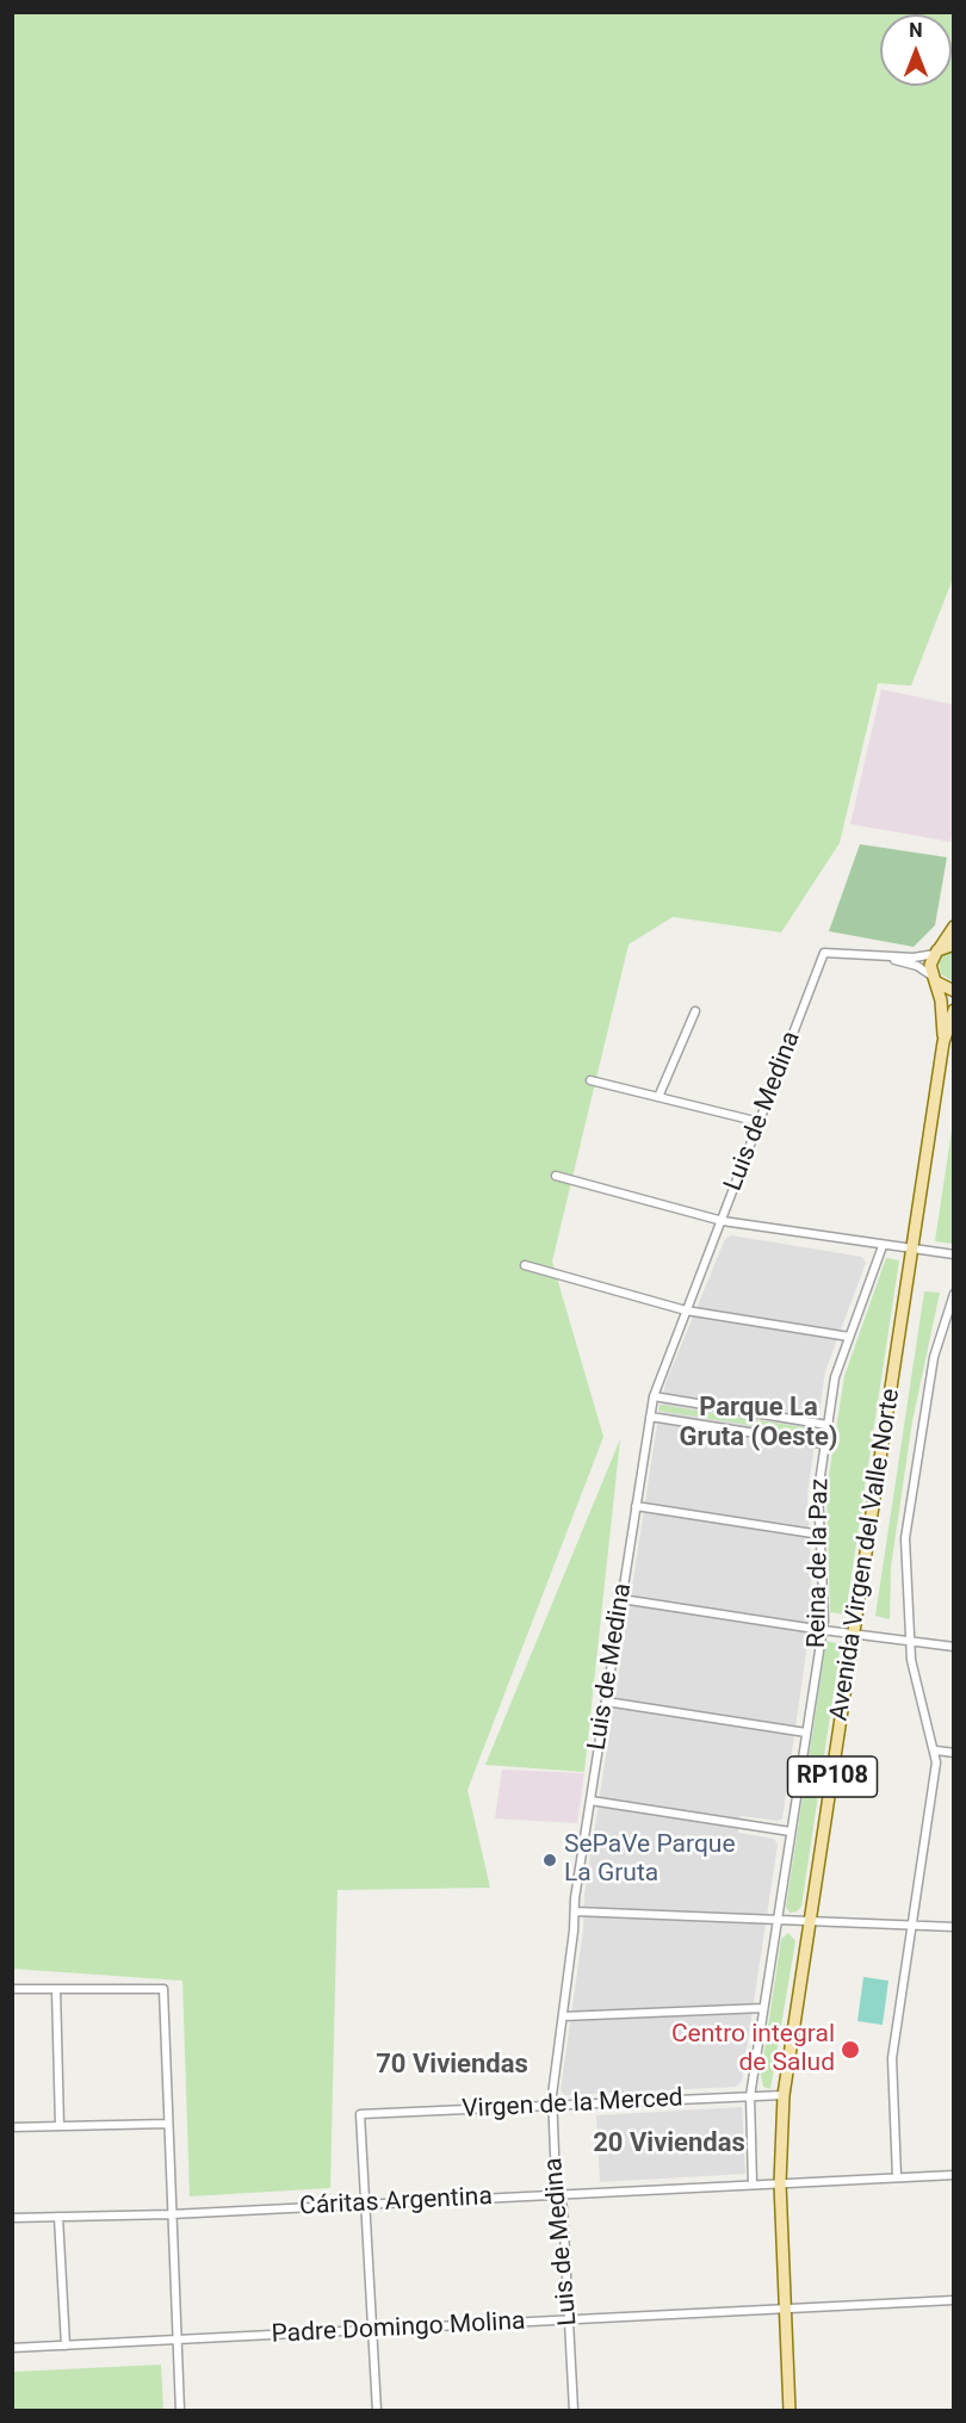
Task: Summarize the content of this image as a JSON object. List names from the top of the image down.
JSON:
{
  "streets": {
    "main road": ["Avenida Virgen del Valle Norte", "RP108"],
    "street": [
      "Luis de Medina",
      "Reina de la Paz",
      "Virgen de la Merced",
      "Cáritas Argentina",
      "Padre Domingo Molina"
    ]
  },
  "crossings": [
    ["Luis de Medina", "Virgen de la Merced"],
    ["Luis de Medina", "Cáritas Argentina"],
    ["Luis de Medina", "Padre Domingo Molina"],
    ["Avenida Virgen del Valle Norte", "RP108"],
    ["Avenida Virgen del Valle Norte", "Virgen de la Merced"],
    ["Avenida Virgen del Valle Norte", "Cáritas Argentina"],
    ["Avenida Virgen del Valle Norte", "Padre Domingo Molina"],
    ["Reina de la Paz", "Virgen de la Merced"],
    ["Reina de la Paz", "Cáritas Argentina"],
    ["Virgen de la Merced", "Cáritas Argentina"]
  ],
  "districts": ["Parque La Gruta (Oeste)", "70 Viviendas", "20 Viviendas"],
  "places": ["SePaVe Parque La Gruta", "Centro integral de Salud"],
  "north": "top"
}
